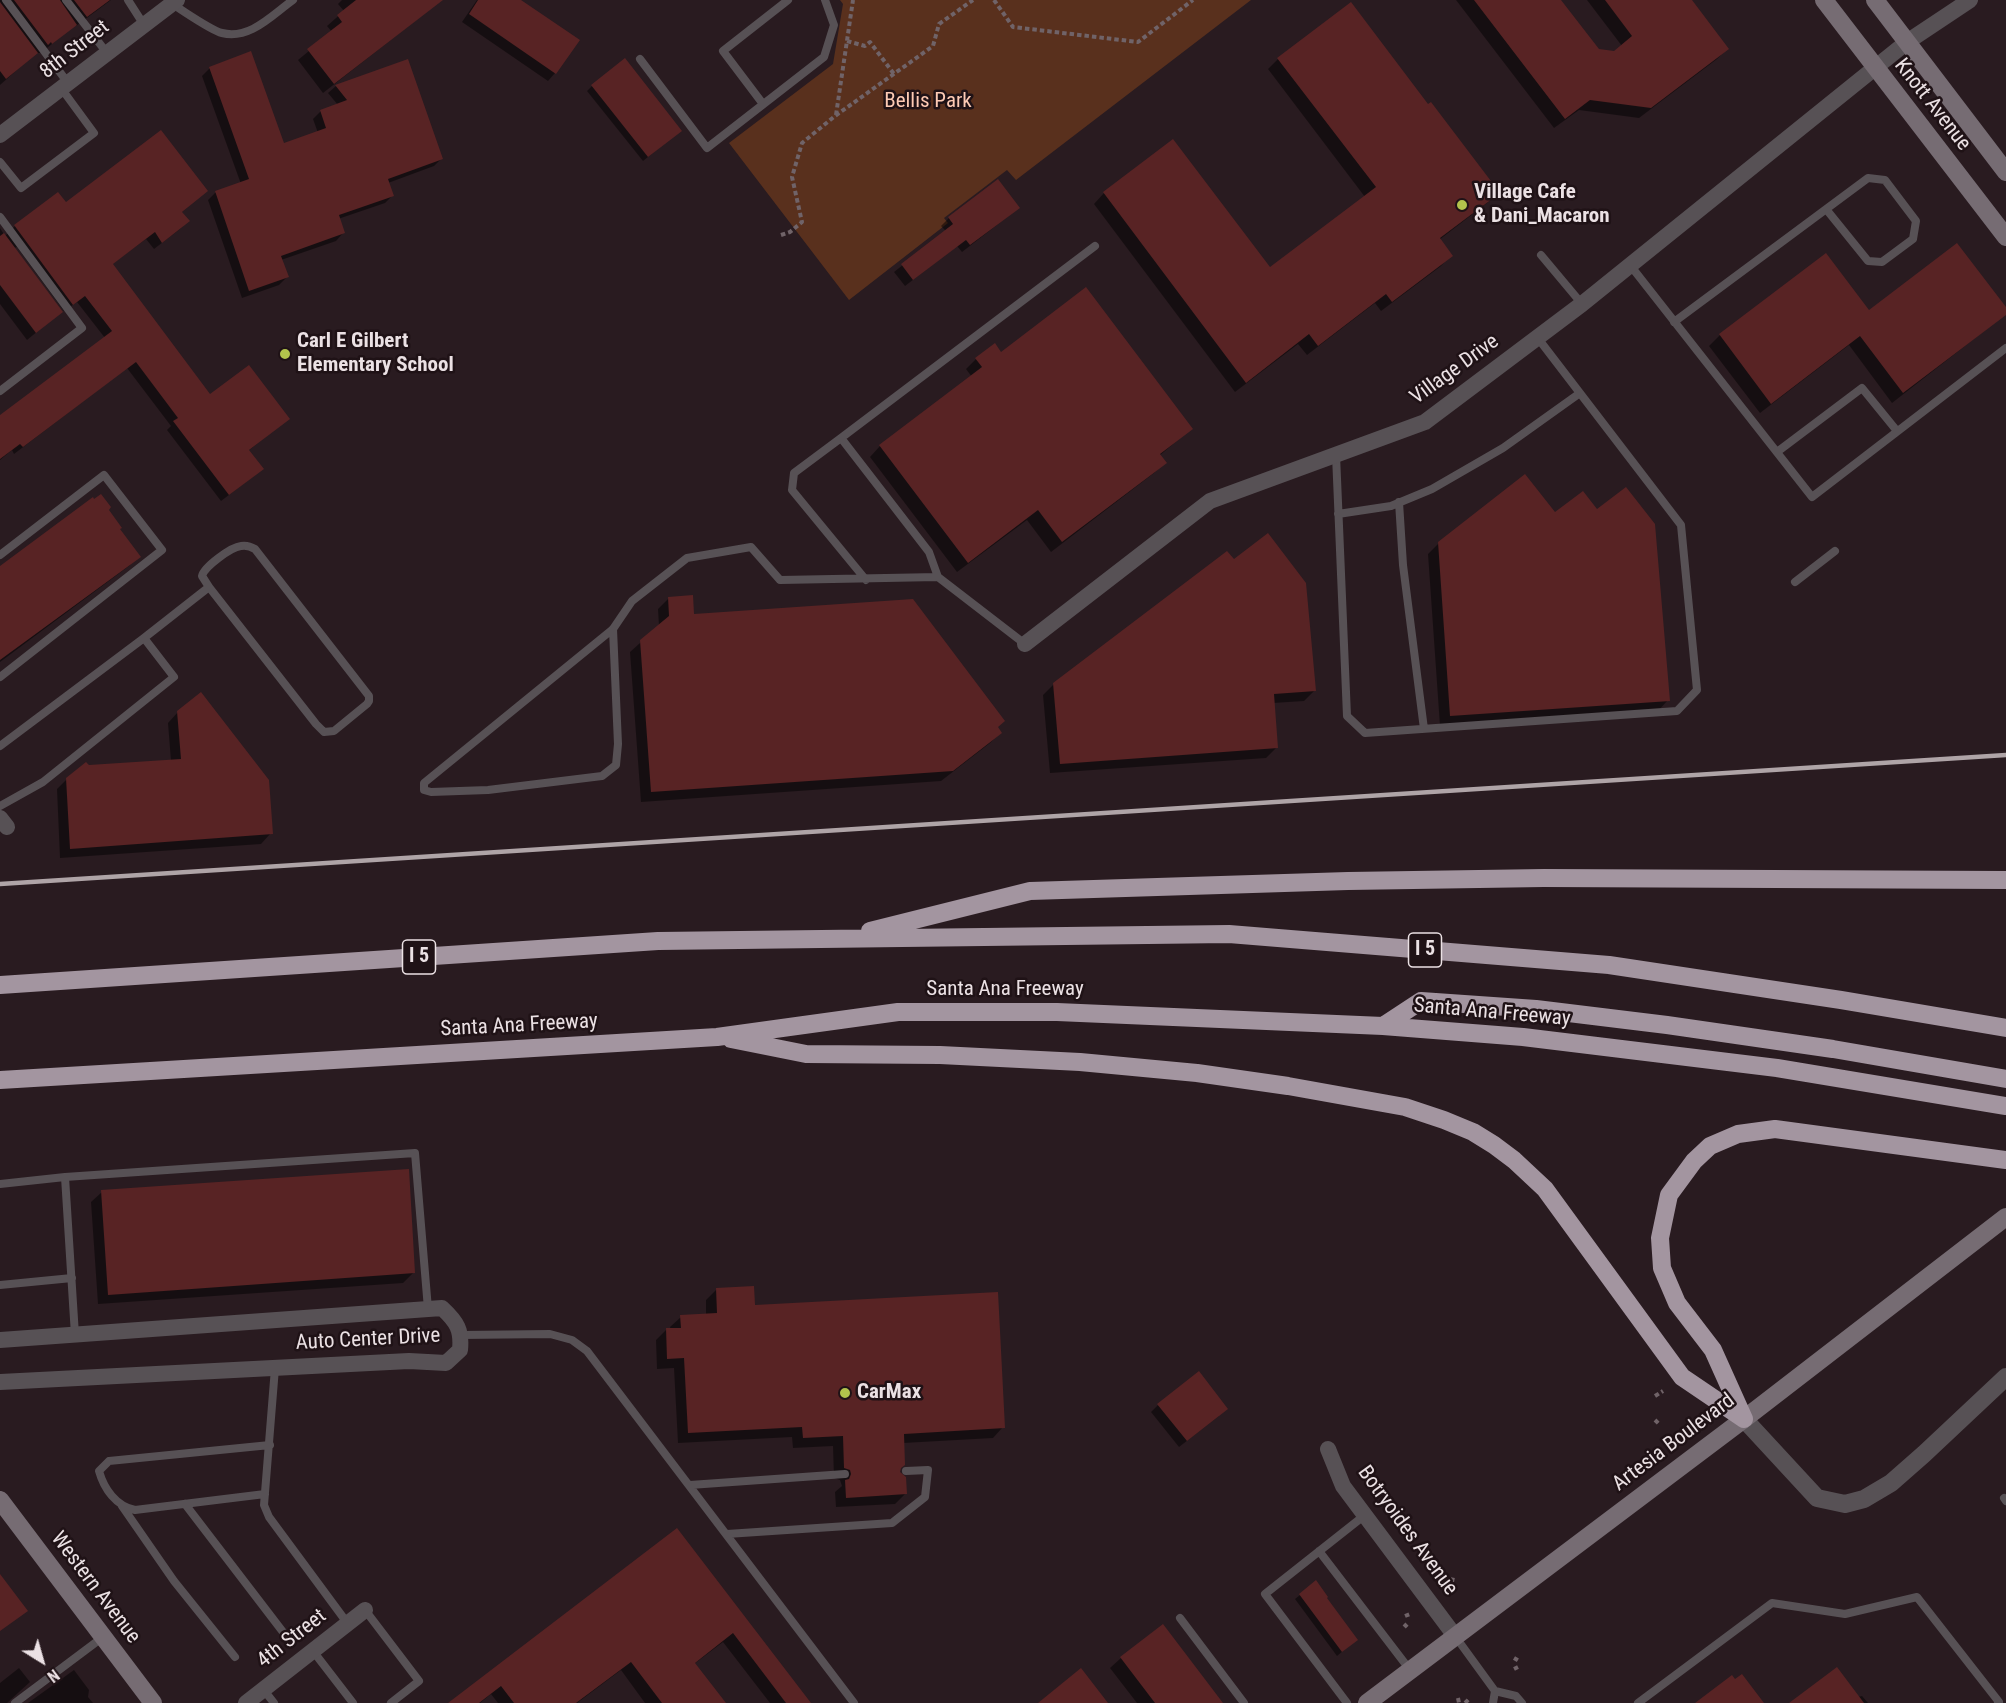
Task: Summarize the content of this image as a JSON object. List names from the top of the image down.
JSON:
{
  "streets": {
    "highway": ["I 5", "Santa Ana Freeway"],
    "main road": ["Knott Avenue", "Artesia Boulevard", "Western Avenue"],
    "street": [
      "8th Street",
      "Village Drive",
      "Auto Center Drive",
      "Botryoides Avenue",
      "4th Street"
    ]
  },
  "crossings": [
    ["Knott Avenue", "Village Drive"],
    ["Artesia Boulevard", "Botryoides Avenue"]
  ],
  "parks": ["Bellis Park"],
  "places": ["Village Cafe & Dani_Macaron", "Carl E Gilbert Elementary School", "CarMax"],
  "north": "bottom right"
}
